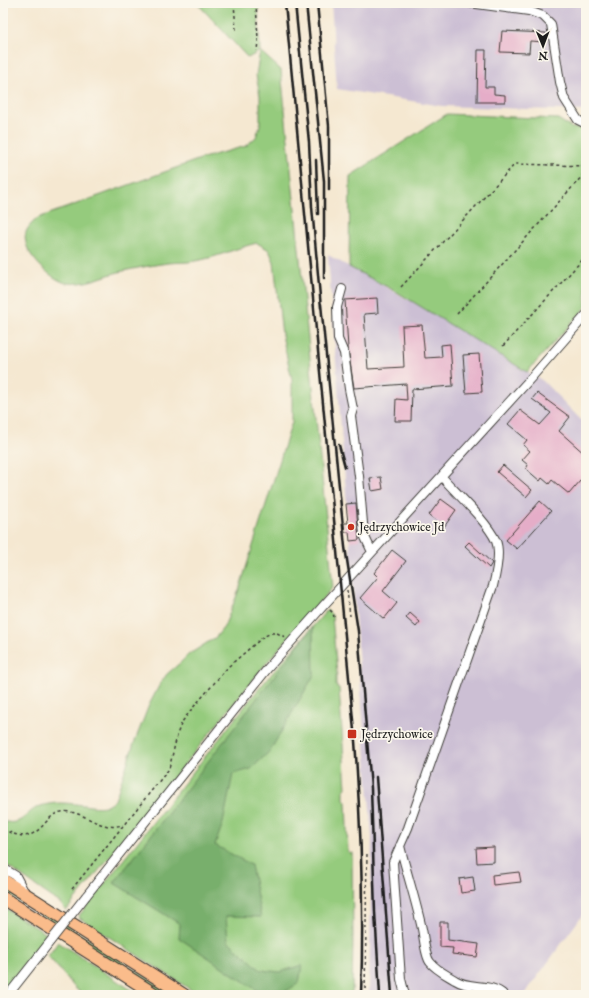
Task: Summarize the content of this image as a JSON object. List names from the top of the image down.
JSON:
{
  "places": {
    "other": ["Jędrzychowice Jd"],
    "transit": ["Jędrzychowice"]
  },
  "north": "bottom"
}
